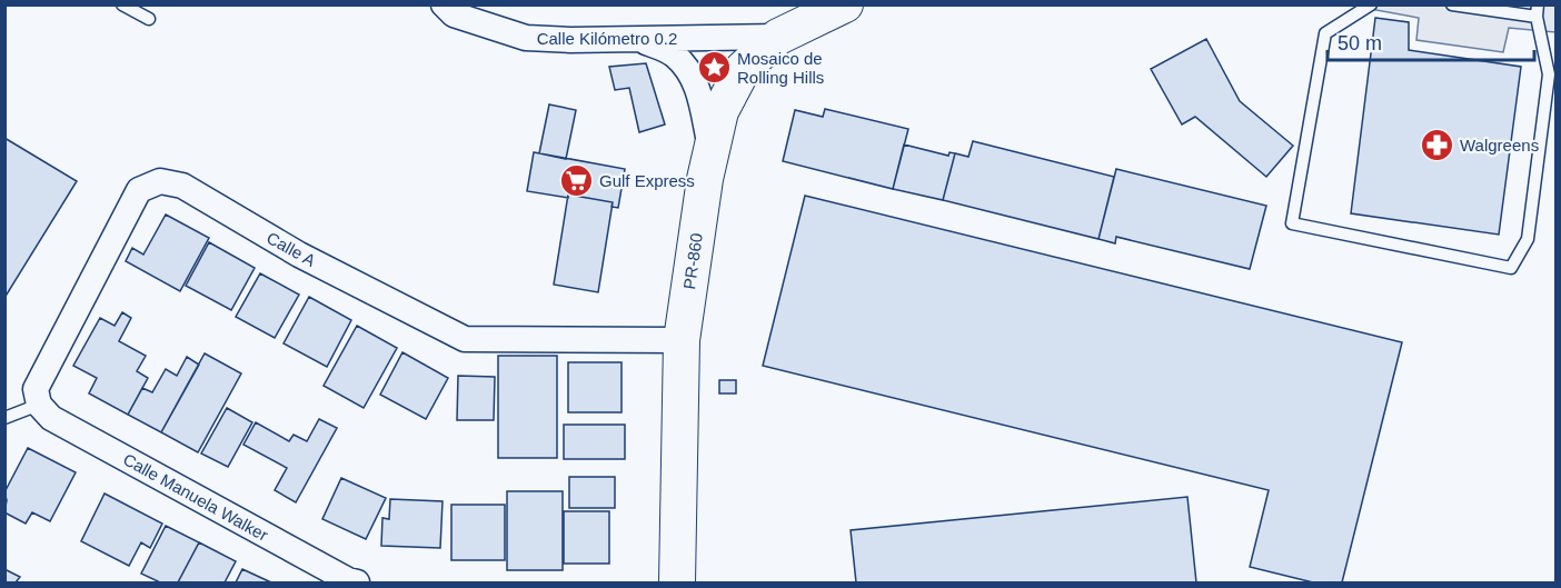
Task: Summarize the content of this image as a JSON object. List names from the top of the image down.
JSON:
{
  "streets": {
    "street": [
      "Calle Kilómetro 0.2",
      "Calle A",
      "PR-860",
      "Calle Manuela Walker"
    ]
  },
  "crossings": [
    ["Calle Kilómetro 0.2", "PR-860"],
    ["Calle A", "PR-860"],
    ["Calle A", "Calle Manuela Walker"]
  ],
  "places": {
    "place": ["Mosaico de Rolling Hills"],
    "pharmacy": ["Walgreens"],
    "supermarket": ["Gulf Express"]
  },
  "scale_bar": "50 m"
}
